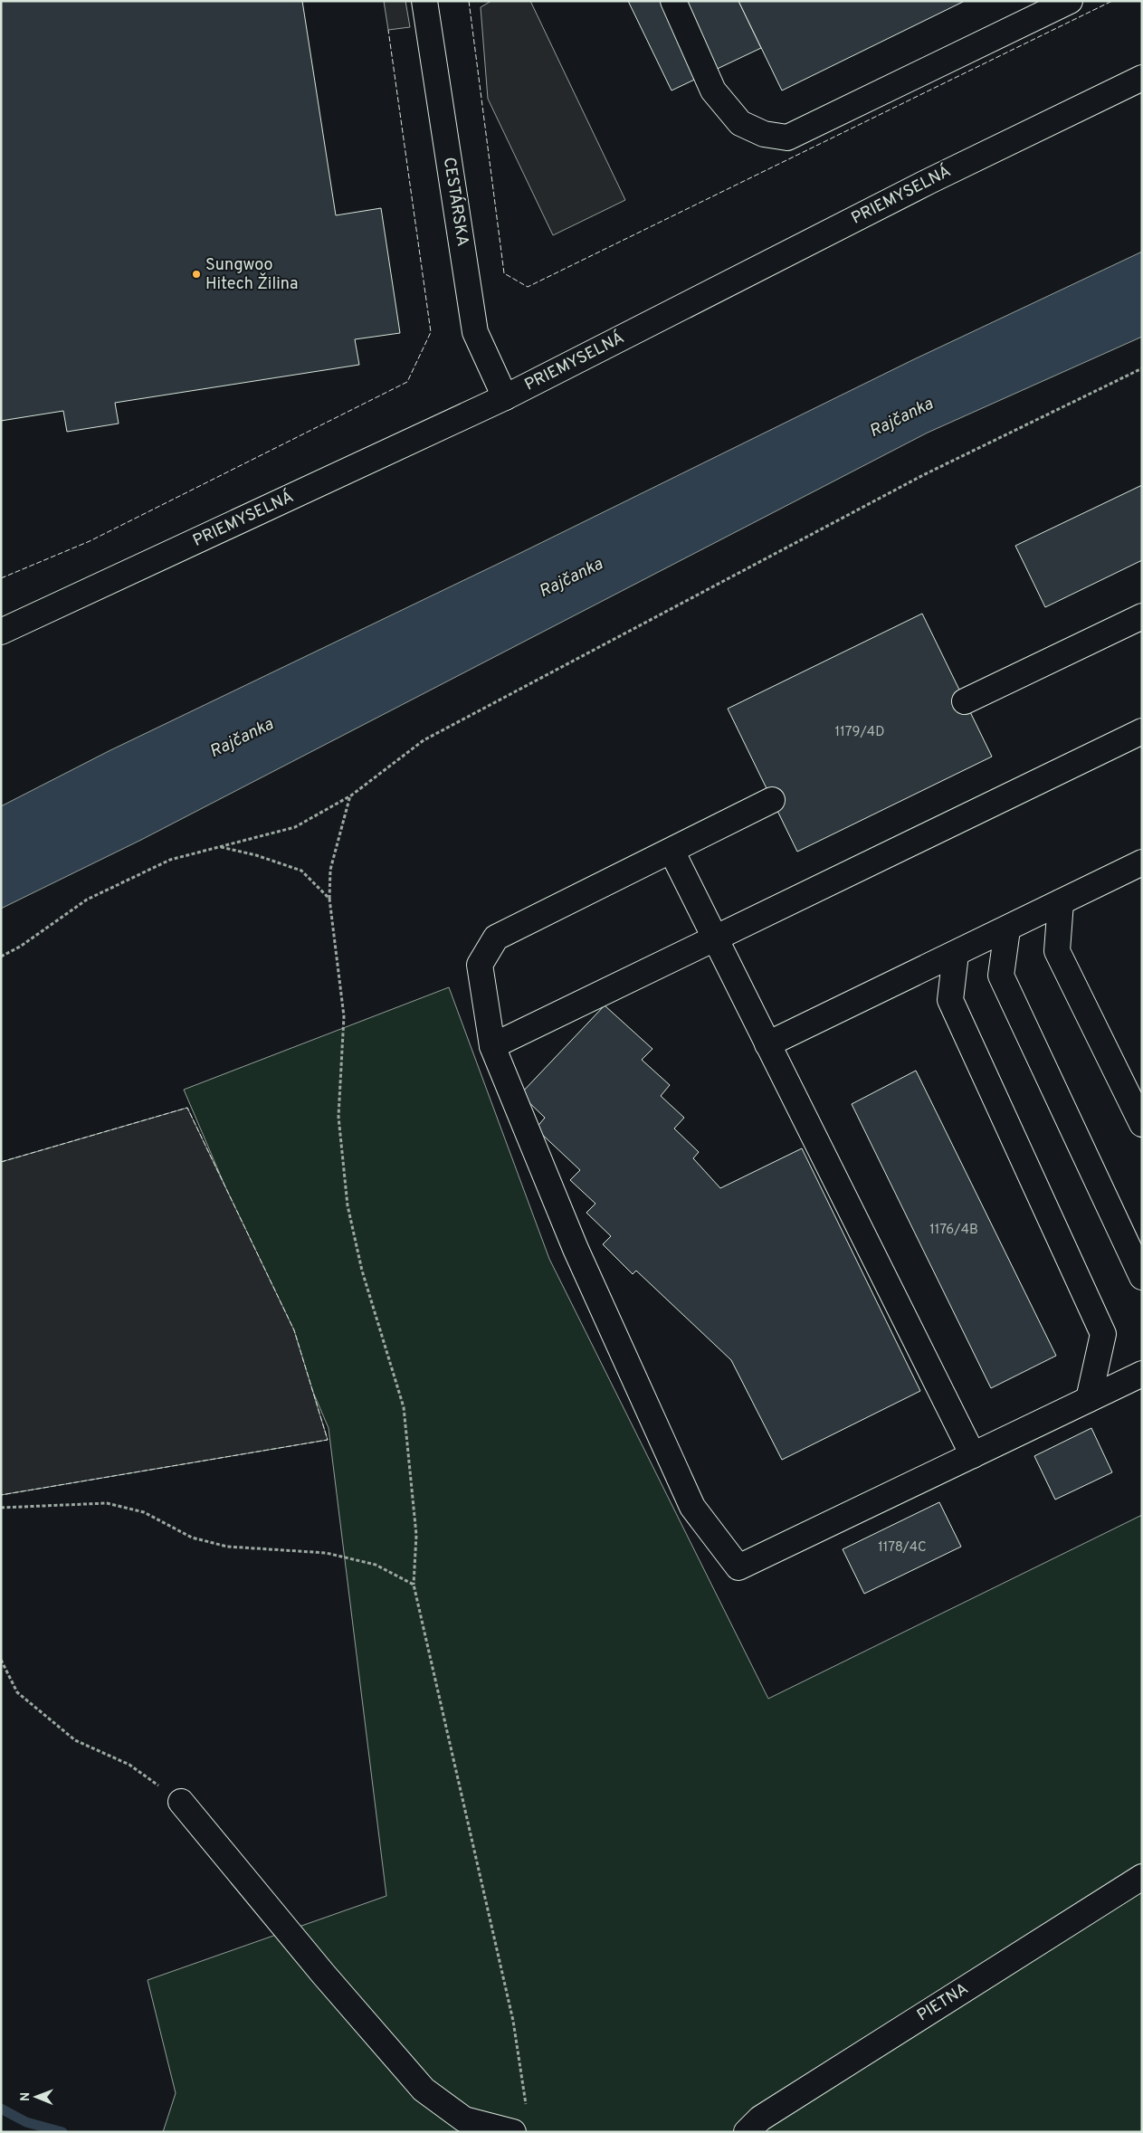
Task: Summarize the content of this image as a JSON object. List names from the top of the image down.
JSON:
{
  "streets": {
    "street": ["PRIEMYSELNÁ", "CESTÁRSKA", "PIETNA"]
  },
  "crossings": [
    ["PRIEMYSELNÁ", "CESTÁRSKA"]
  ],
  "water": ["Rajčanka"],
  "places": ["Sungwoo Hitech Žilina"],
  "house_numbers": ["1179/4D", "1176/4B", "1178/4C"],
  "north": "left"
}
